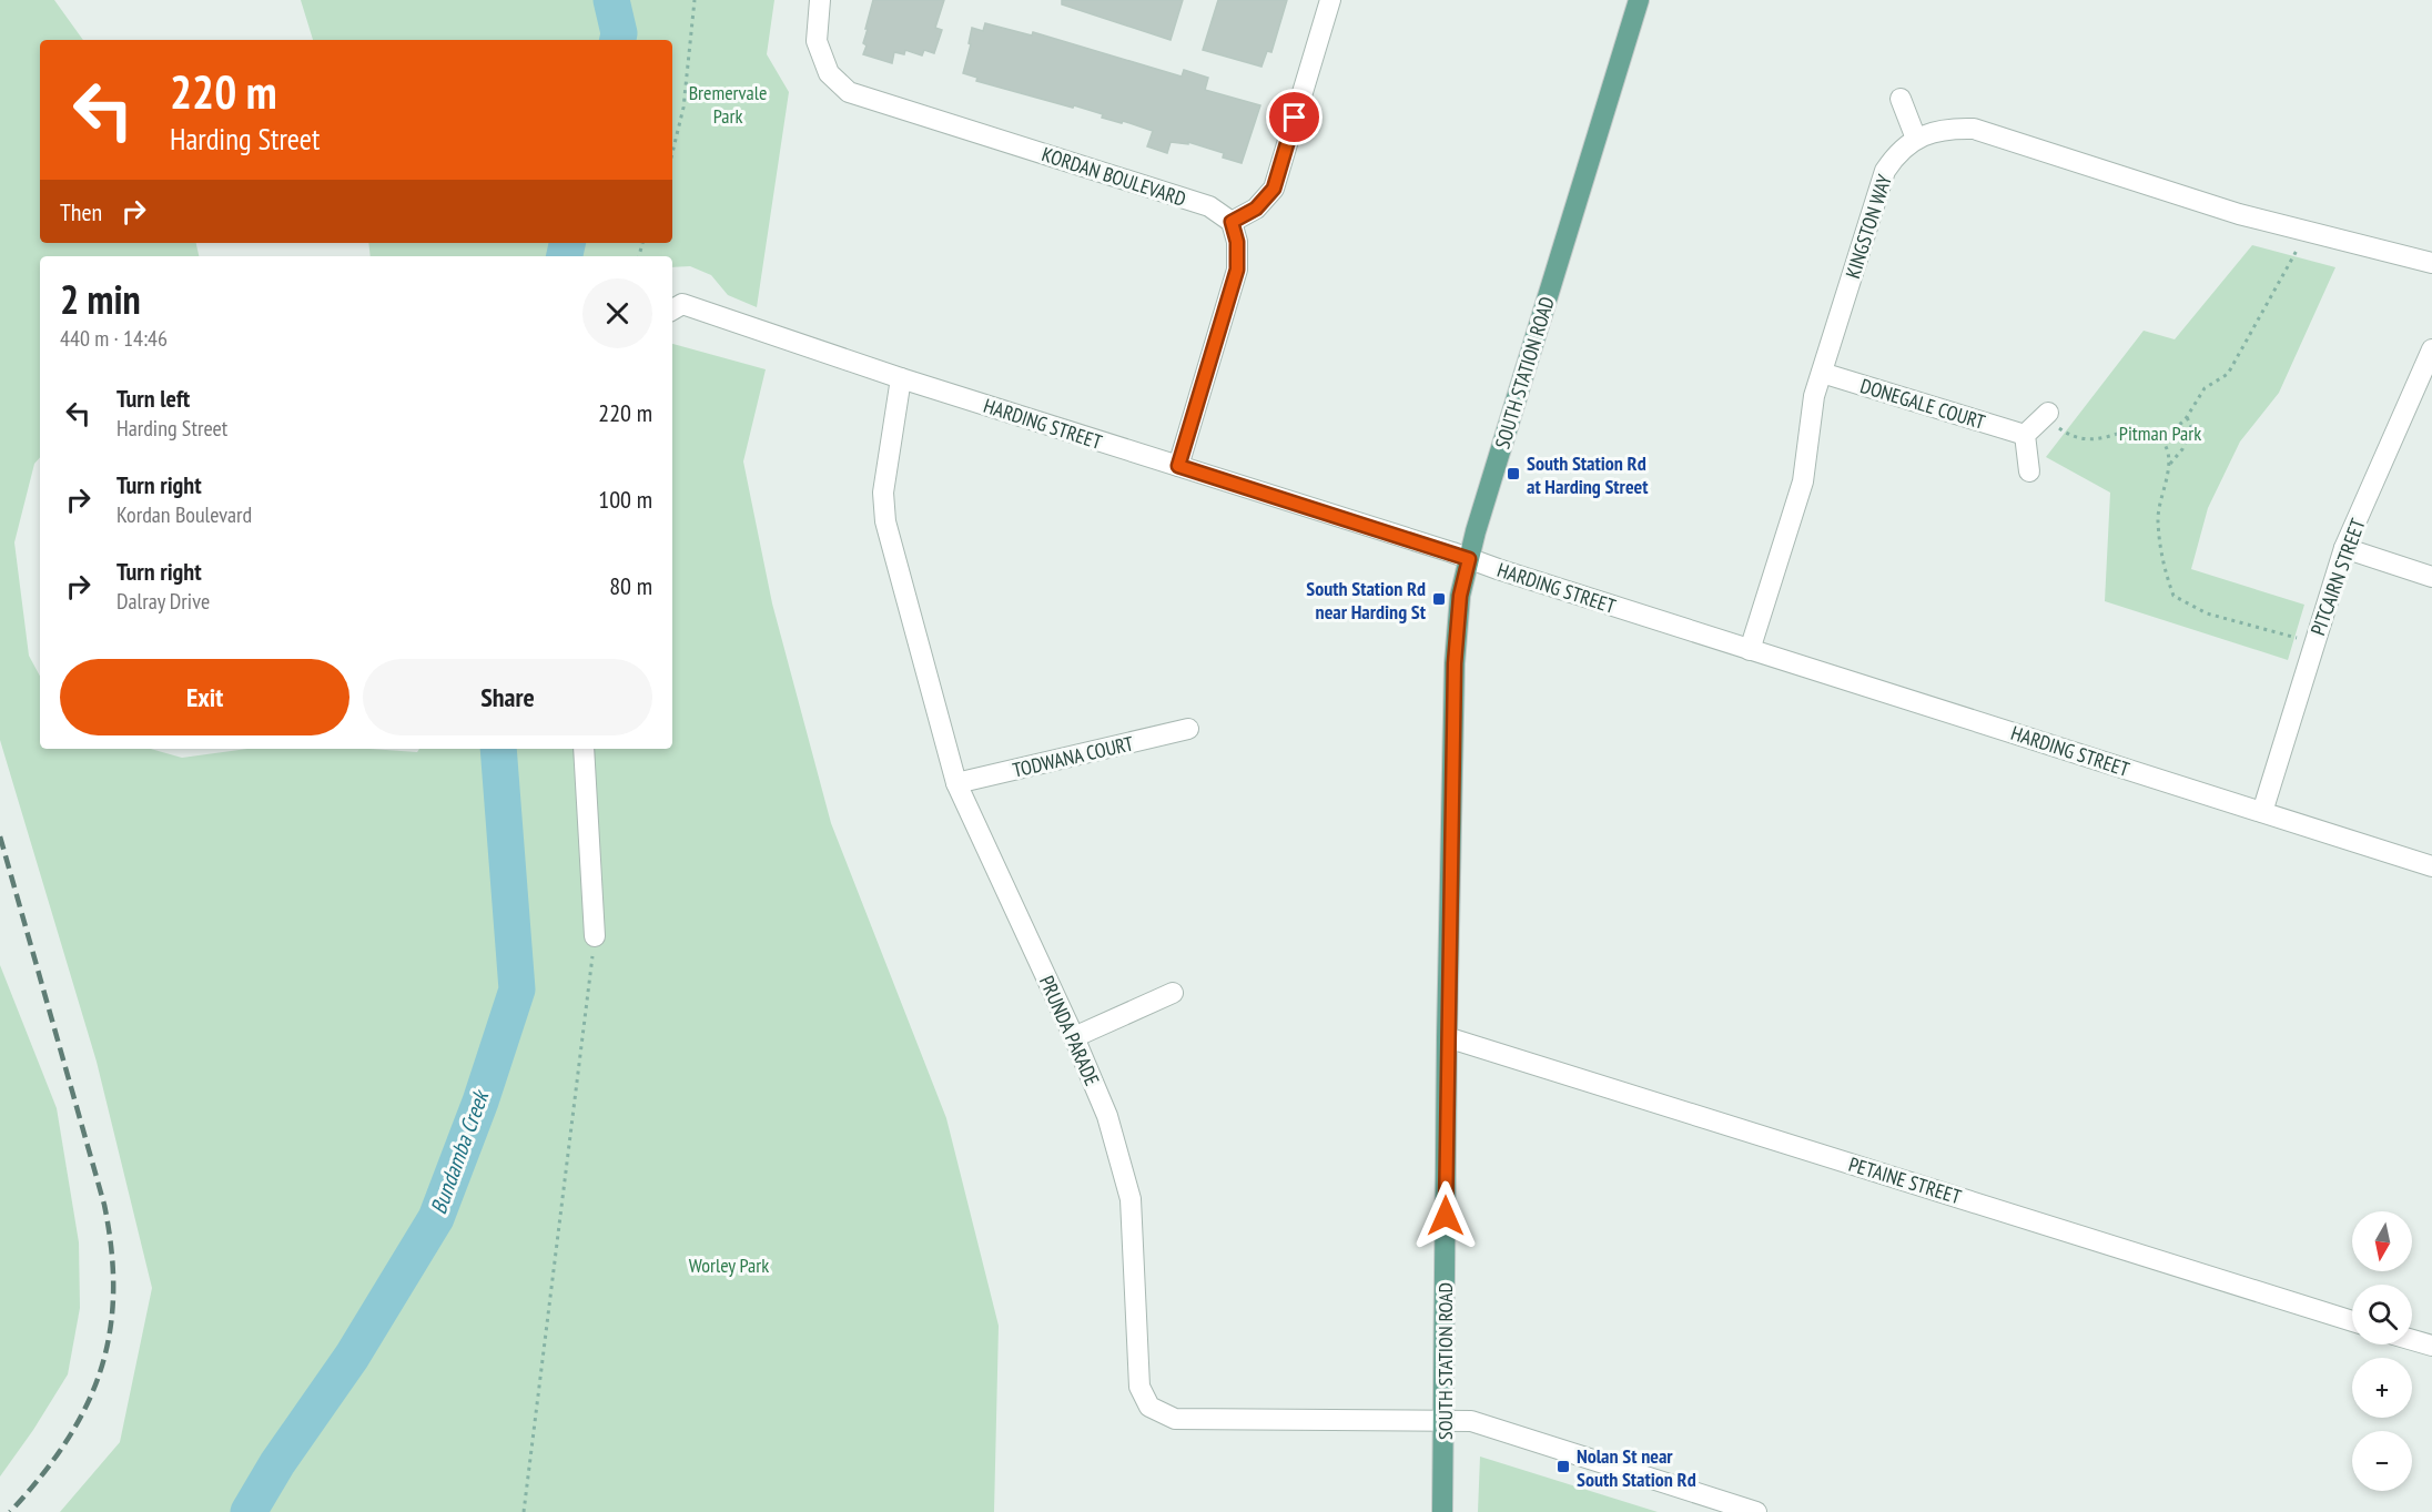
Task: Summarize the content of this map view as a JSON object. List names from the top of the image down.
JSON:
{
  "streets": {
    "main road": ["SOUTH STATION ROAD"],
    "street": [
      "KORDAN BOULEVARD",
      "KINGSTON WAY",
      "DONEGALE COURT",
      "HARDING STREET",
      "PITCAIRN STREET",
      "TODWANA COURT",
      "PRUNDA PARADE",
      "PETAINE STREET"
    ]
  },
  "crossings": [
    ["KINGSTON WAY", "DONEGALE COURT"],
    ["KINGSTON WAY", "HARDING STREET"],
    ["SOUTH STATION ROAD", "HARDING STREET"],
    ["SOUTH STATION ROAD", "PRUNDA PARADE"],
    ["SOUTH STATION ROAD", "PETAINE STREET"],
    ["HARDING STREET", "PITCAIRN STREET"],
    ["HARDING STREET", "PRUNDA PARADE"],
    ["TODWANA COURT", "PRUNDA PARADE"]
  ],
  "water": ["Bundamba Creek"],
  "parks": ["Bremervale Park", "Pitman Park", "Worley Park"],
  "places": {
    "transit": ["South Station Rd at Harding Street", "South Station Rd near Harding St", "Nolan St near South Station Rd"]
  },
  "north": "bottom",
  "page": {
    "turn": ["220 m", "Harding Street"],
    "then": "Then",
    "heading": ["2 min", "440 m · 14:46"],
    "list": [
      {
        "name": "Turn left",
        "note": "Harding Street",
        "value": "220 m"
      },
      {
        "name": "Turn right",
        "note": "Kordan Boulevard",
        "value": "100 m"
      },
      {
        "name": "Turn right",
        "note": "Dalray Drive",
        "value": "80 m"
      }
    ],
    "buttons": ["Exit", "Share"],
    "map_buttons": ["+", "−"]
  }
}
